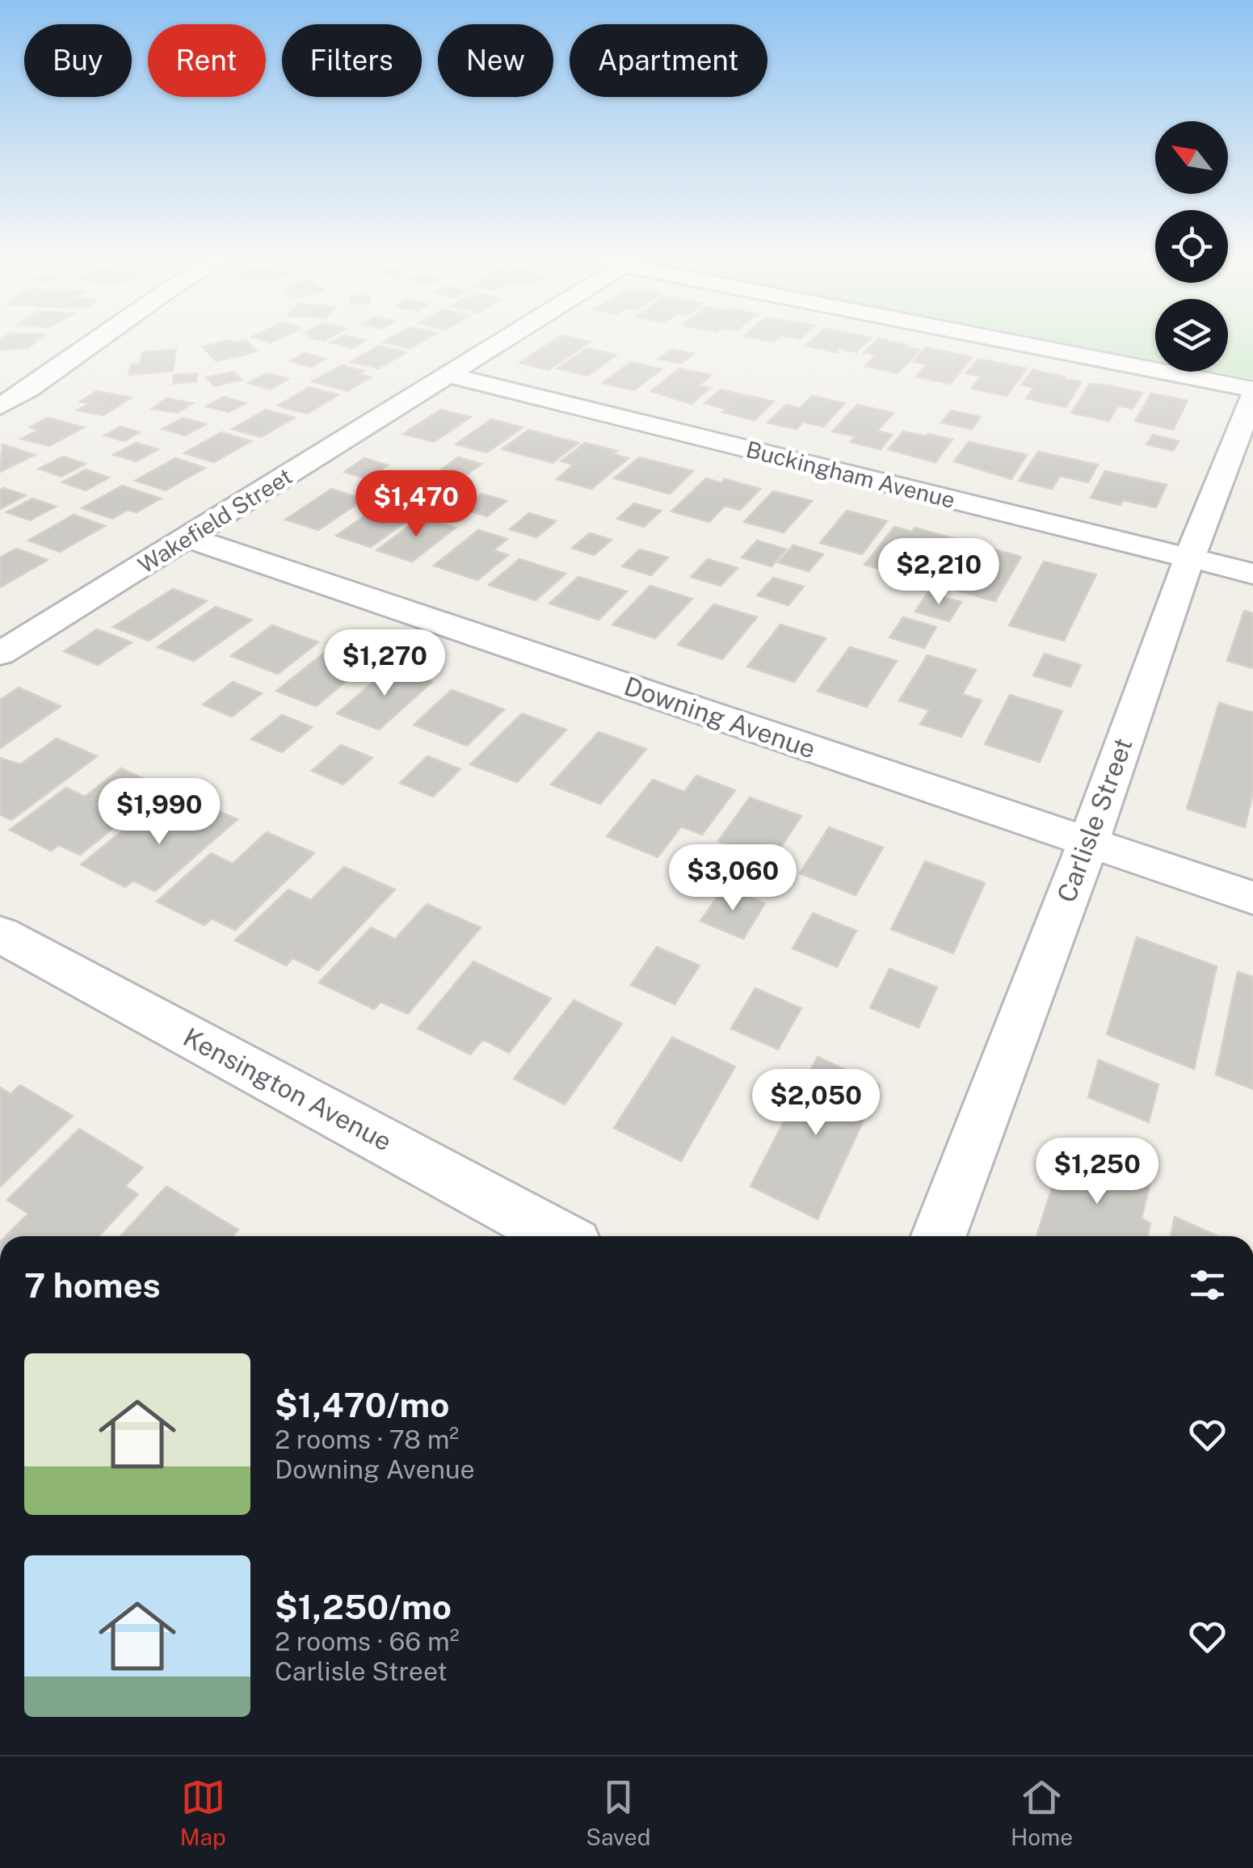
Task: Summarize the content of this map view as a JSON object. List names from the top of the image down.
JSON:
{
  "streets": {
    "street": [
      "Buckingham Avenue",
      "Wakefield Street",
      "Downing Avenue",
      "Carlisle Street",
      "Kensington Avenue"
    ]
  },
  "crossings": [
    ["Buckingham Avenue", "Wakefield Street"],
    ["Buckingham Avenue", "Carlisle Street"],
    ["Wakefield Street", "Downing Avenue"],
    ["Downing Avenue", "Carlisle Street"]
  ],
  "north": "top left",
  "page": {
    "chip": [
      "Buy",
      "Rent",
      "Filters",
      "New",
      "Apartment"
    ],
    "price": [
      "$1,470",
      "$2,210",
      "$1,270",
      "$1,990",
      "$3,060",
      "$2,050",
      "$1,250"
    ],
    "heading": "7 homes",
    "list": [
      {
        "name": "$1,470/mo",
        "note": "2 rooms · 78 m² · Downing Avenue"
      },
      {
        "name": "$1,250/mo",
        "note": "2 rooms · 66 m² · Carlisle Street"
      }
    ],
    "tabs": ["Map", "Saved", "Home"]
  }
}
